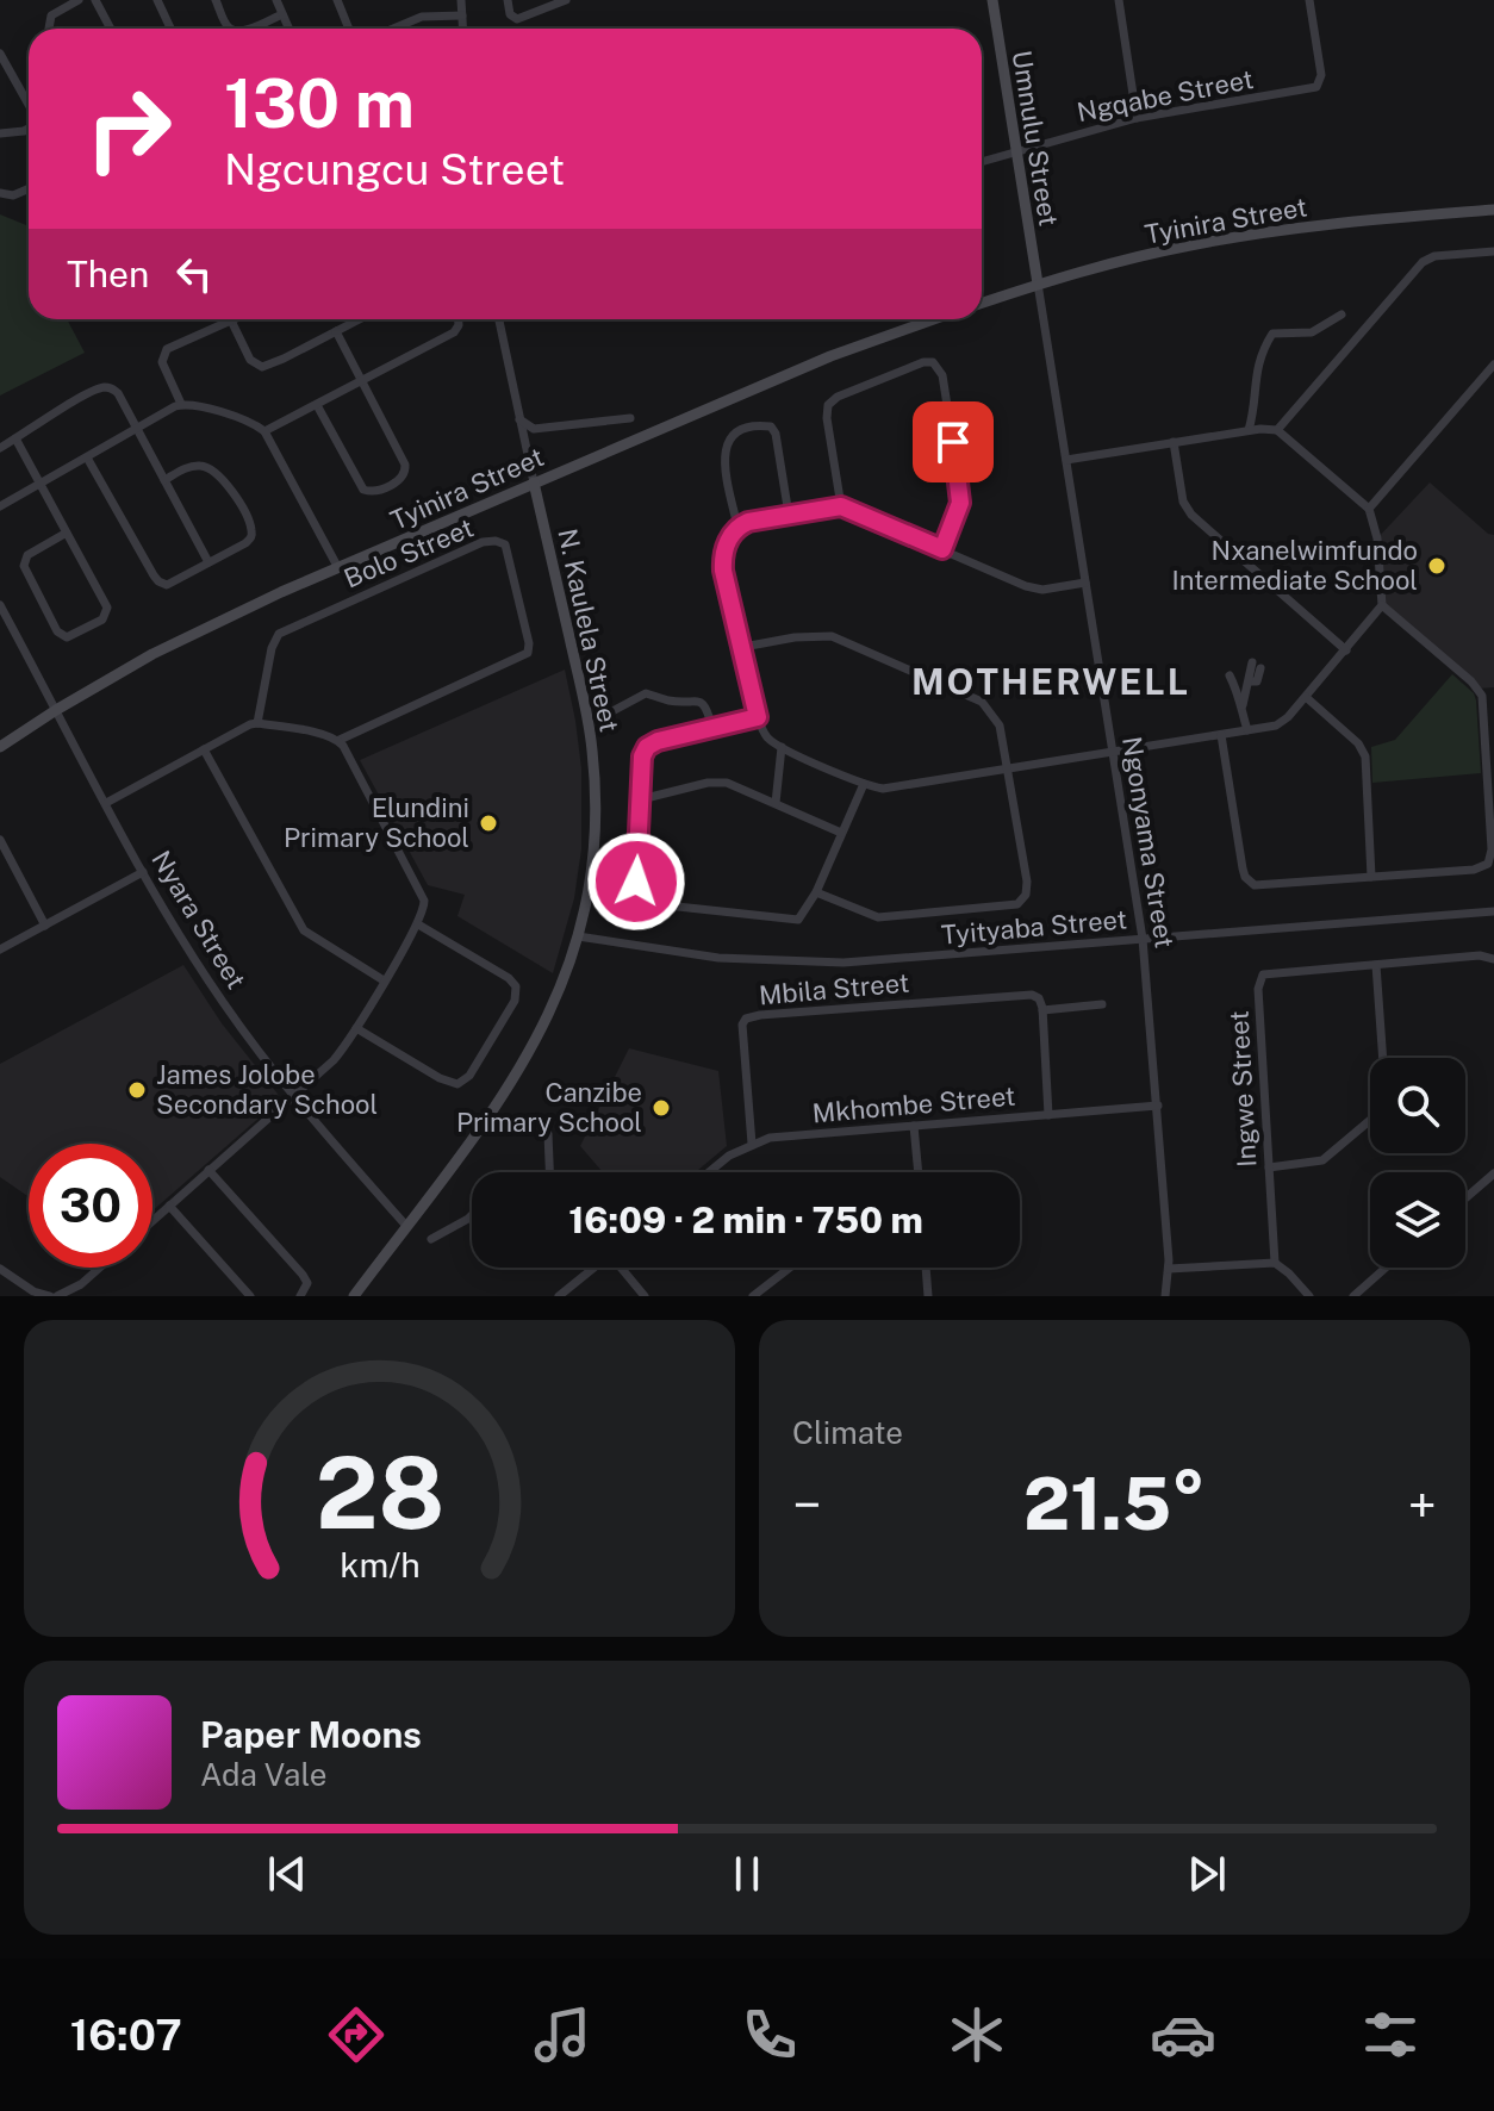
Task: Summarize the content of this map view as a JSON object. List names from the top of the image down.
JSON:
{
  "streets": {
    "street": [
      "Ngqabe Street",
      "Umnulu Street",
      "Tyinira Street",
      "Bolo Street",
      "N. Kaulela Street",
      "Ngonyama Street",
      "Nyara Street",
      "Tyityaba Street",
      "Mbila Street",
      "Ingwe Street",
      "Mkhombe Street"
    ]
  },
  "crossings": [
    ["Ngqabe Street", "Umnulu Street"],
    ["Umnulu Street", "Tyinira Street"],
    ["Umnulu Street", "Ngonyama Street"],
    ["Tyinira Street", "N. Kaulela Street"],
    ["Tyinira Street", "Ngonyama Street"],
    ["Tyinira Street", "Nyara Street"],
    ["N. Kaulela Street", "Nyara Street"],
    ["N. Kaulela Street", "Tyityaba Street"],
    ["Ngonyama Street", "Tyityaba Street"],
    ["Ngonyama Street", "Mkhombe Street"],
    ["Mbila Street", "Mkhombe Street"]
  ],
  "districts": ["MOTHERWELL"],
  "places": [
    "Nxanelwimfundo Intermediate School",
    "Elundini Primary School",
    "James Jolobe Secondary School",
    "Canzibe Primary School"
  ],
  "page": {
    "turn": ["130 m", "Ngcungcu Street"],
    "then": "Then",
    "limit": "30",
    "trip": "16:09 · 2 min · 750 m",
    "tile": "Climate",
    "heat": ["−", "21.5°", "+"],
    "song": ["Paper Moons", "Ada Vale"],
    "tabs": "16:07",
    "gauge": ["28", "km/h"]
  }
}
